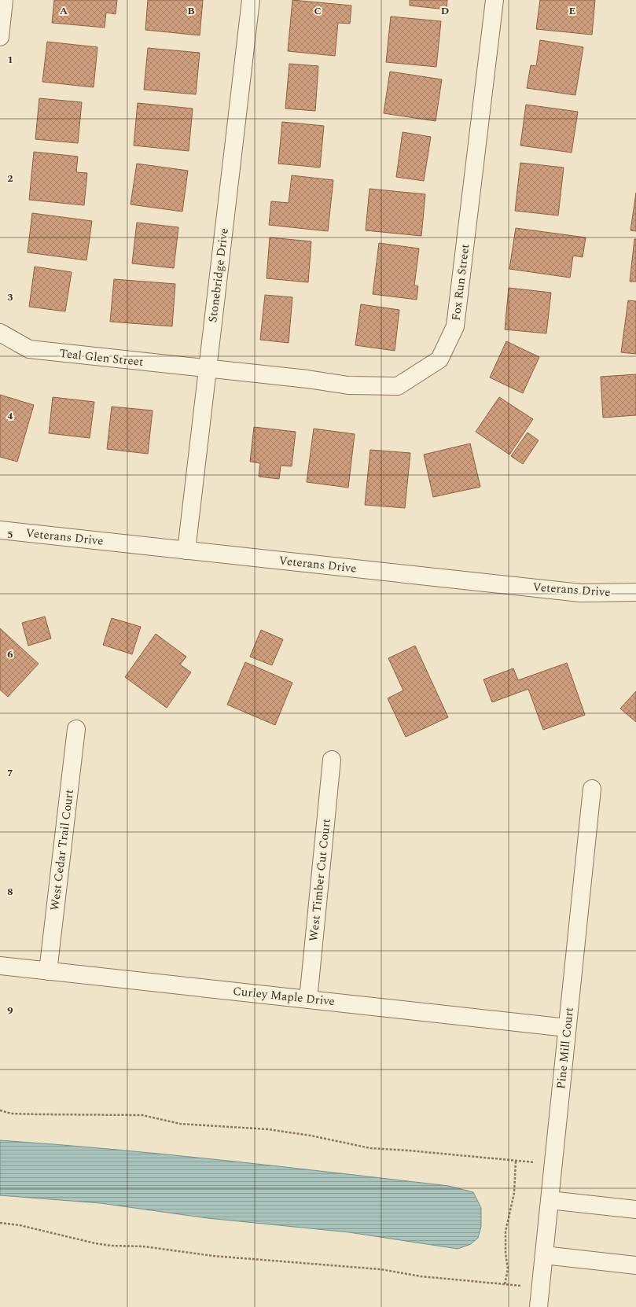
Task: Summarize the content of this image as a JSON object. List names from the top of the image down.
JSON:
{
  "streets": {
    "street": [
      "Stonebridge Drive",
      "Fox Run Street",
      "Teal Glen Street",
      "Veterans Drive",
      "West Cedar Trail Court",
      "West Timber Cut Court",
      "Curley Maple Drive",
      "Pine Mill Court"
    ]
  },
  "crossings": [
    ["Stonebridge Drive", "Fox Run Street"],
    ["Stonebridge Drive", "Teal Glen Street"],
    ["Stonebridge Drive", "Veterans Drive"],
    ["Fox Run Street", "Teal Glen Street"],
    ["West Cedar Trail Court", "Curley Maple Drive"],
    ["West Timber Cut Court", "Curley Maple Drive"],
    ["Curley Maple Drive", "Pine Mill Court"]
  ],
  "grid": {
    "columns": [
      "A",
      "B",
      "C",
      "D",
      "E"
    ],
    "rows": [
      "1",
      "2",
      "3",
      "4",
      "5",
      "6",
      "7",
      "8",
      "9"
    ]
  }
}
